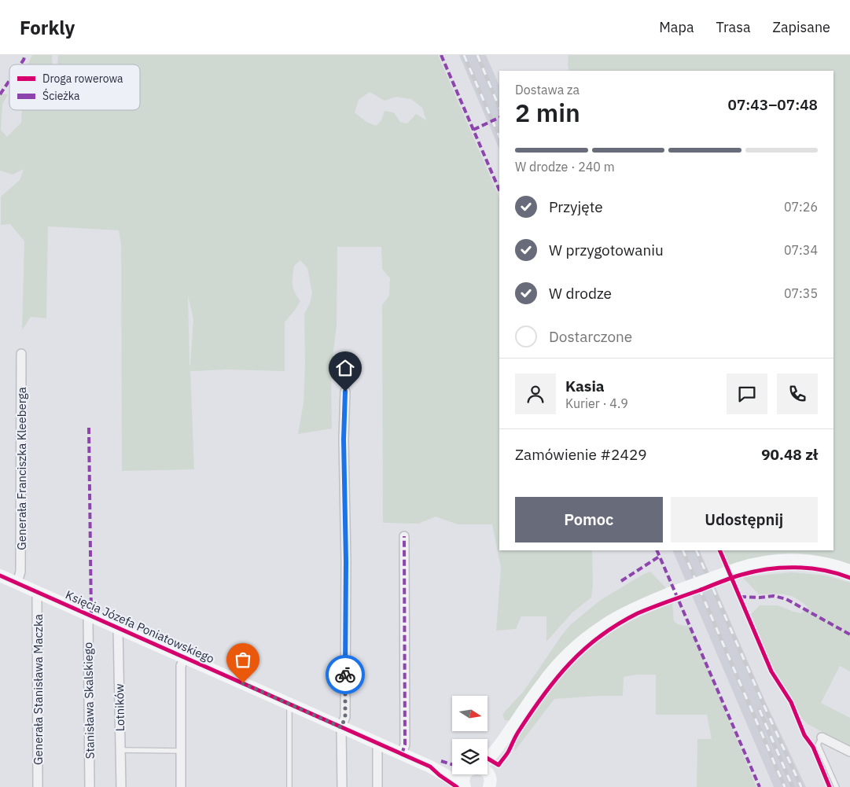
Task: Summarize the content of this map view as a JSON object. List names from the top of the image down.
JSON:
{
  "streets": {
    "street": [
      "Generała Franciszka Kleeberga",
      "Księcia Józefa Poniatowskiego",
      "Generała Stanisława Maczka",
      "Stanisława Skalskiego",
      "Lotników"
    ]
  },
  "crossings": [
    ["Generała Franciszka Kleeberga", "Księcia Józefa Poniatowskiego"],
    ["Księcia Józefa Poniatowskiego", "Generała Stanisława Maczka"],
    ["Księcia Józefa Poniatowskiego", "Stanisława Skalskiego"],
    ["Księcia Józefa Poniatowskiego", "Lotników"]
  ],
  "legend": ["Droga rowerowa", "Ścieżka"],
  "north": "right",
  "page": {
    "header": "Forkly",
    "nav": ["Mapa", "Trasa", "Zapisane"],
    "heading": ["2 min", "Dostawa za", "07:43–07:48"],
    "panel": [
      "Kasia",
      "Kurier · 4.9",
      "Zamówienie #2429",
      "90.48 zł"
    ],
    "bar": "W drodze · 240 m",
    "list": [
      ["Przyjęte", "07:26"],
      ["W przygotowaniu", "07:34"],
      ["W drodze", "07:35"],
      "Dostarczone"
    ],
    "buttons": ["Pomoc", "Udostępnij"]
  }
}
